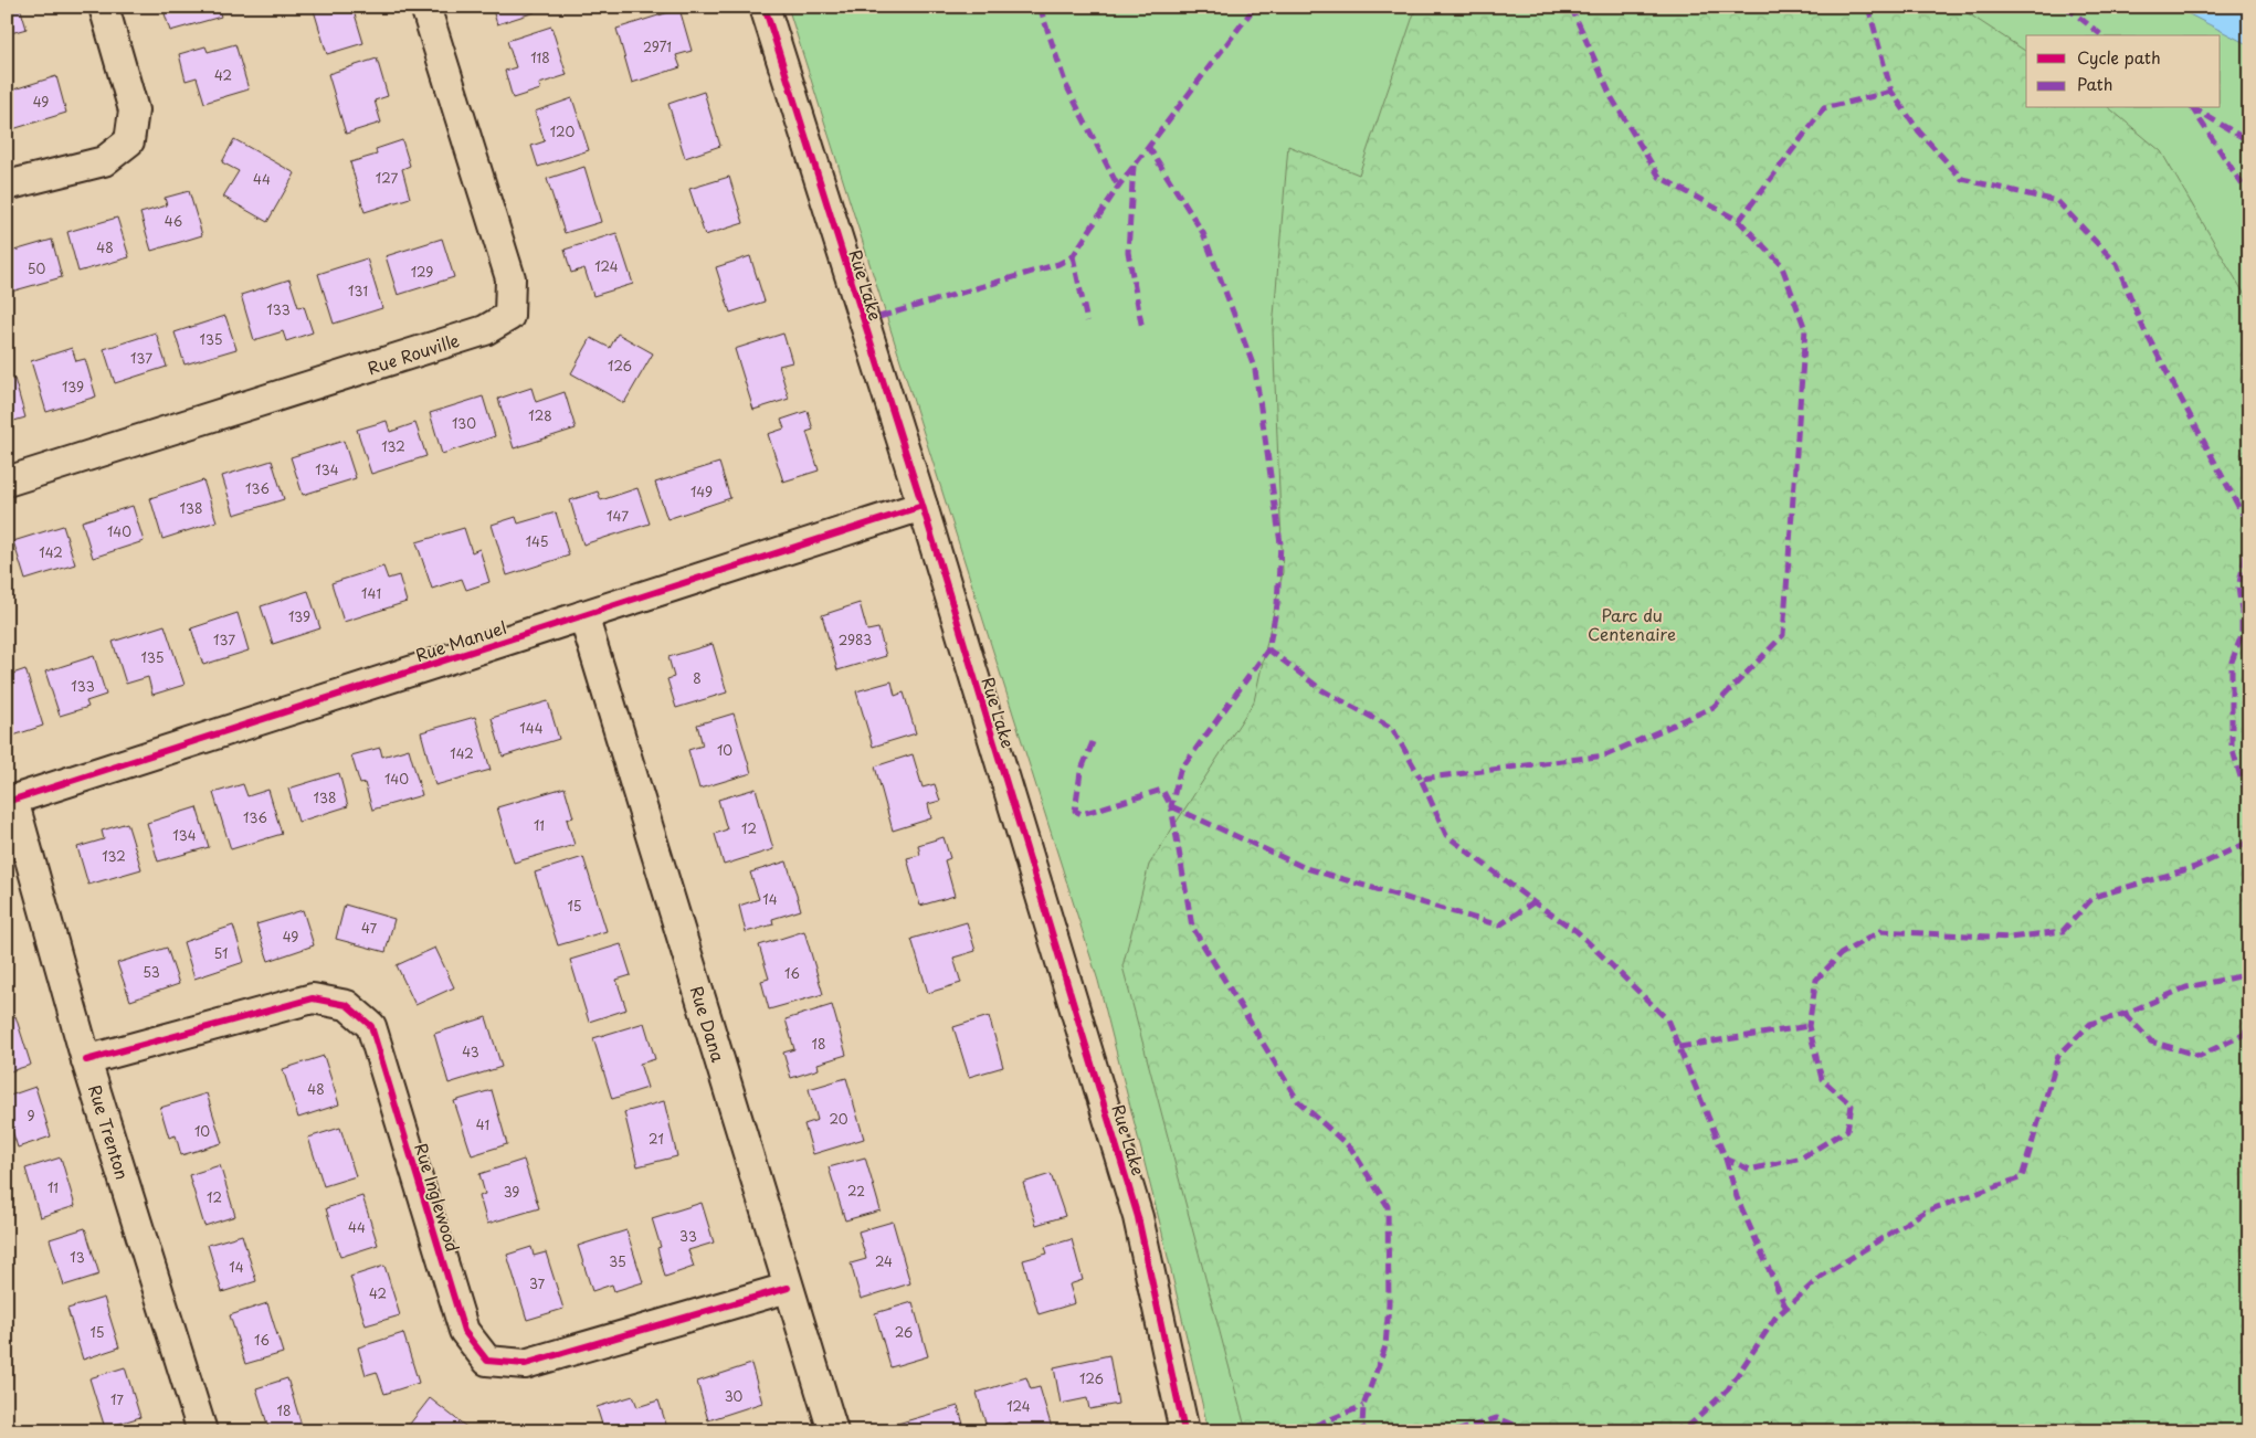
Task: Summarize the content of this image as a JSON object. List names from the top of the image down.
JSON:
{
  "streets": {
    "street": [
      "Rue Lake",
      "Rue Rouville",
      "Rue Manuel",
      "Rue Dana",
      "Rue Trenton",
      "Rue Inglewood"
    ]
  },
  "crossings": [
    ["Rue Lake", "Rue Manuel"],
    ["Rue Manuel", "Rue Dana"],
    ["Rue Manuel", "Rue Trenton"],
    ["Rue Dana", "Rue Inglewood"],
    ["Rue Trenton", "Rue Inglewood"]
  ],
  "parks": ["Parc du Centenaire"],
  "house_numbers": [
    "2971",
    "118",
    "42",
    "49",
    "120",
    "127",
    "44",
    "46",
    "48",
    "124",
    "50",
    "129",
    "131",
    "133",
    "135",
    "137",
    "126",
    "139",
    "128",
    "130",
    "132",
    "134",
    "136",
    "149",
    "138",
    "147",
    "140",
    "145",
    "142",
    "141",
    "139",
    "137",
    "2983",
    "135",
    "8",
    "133",
    "144",
    "10",
    "142",
    "140",
    "138",
    "136",
    "11",
    "12",
    "134",
    "132",
    "14",
    "15",
    "47",
    "49",
    "51",
    "53",
    "16",
    "18",
    "43",
    "48",
    "9",
    "20",
    "41",
    "10",
    "21",
    "11",
    "22",
    "39",
    "12",
    "44",
    "33",
    "13",
    "35",
    "24",
    "14",
    "37",
    "42",
    "15",
    "26",
    "16",
    "126",
    "30",
    "17",
    "124",
    "18"
  ],
  "legend": ["Cycle path", "Path"]
}
